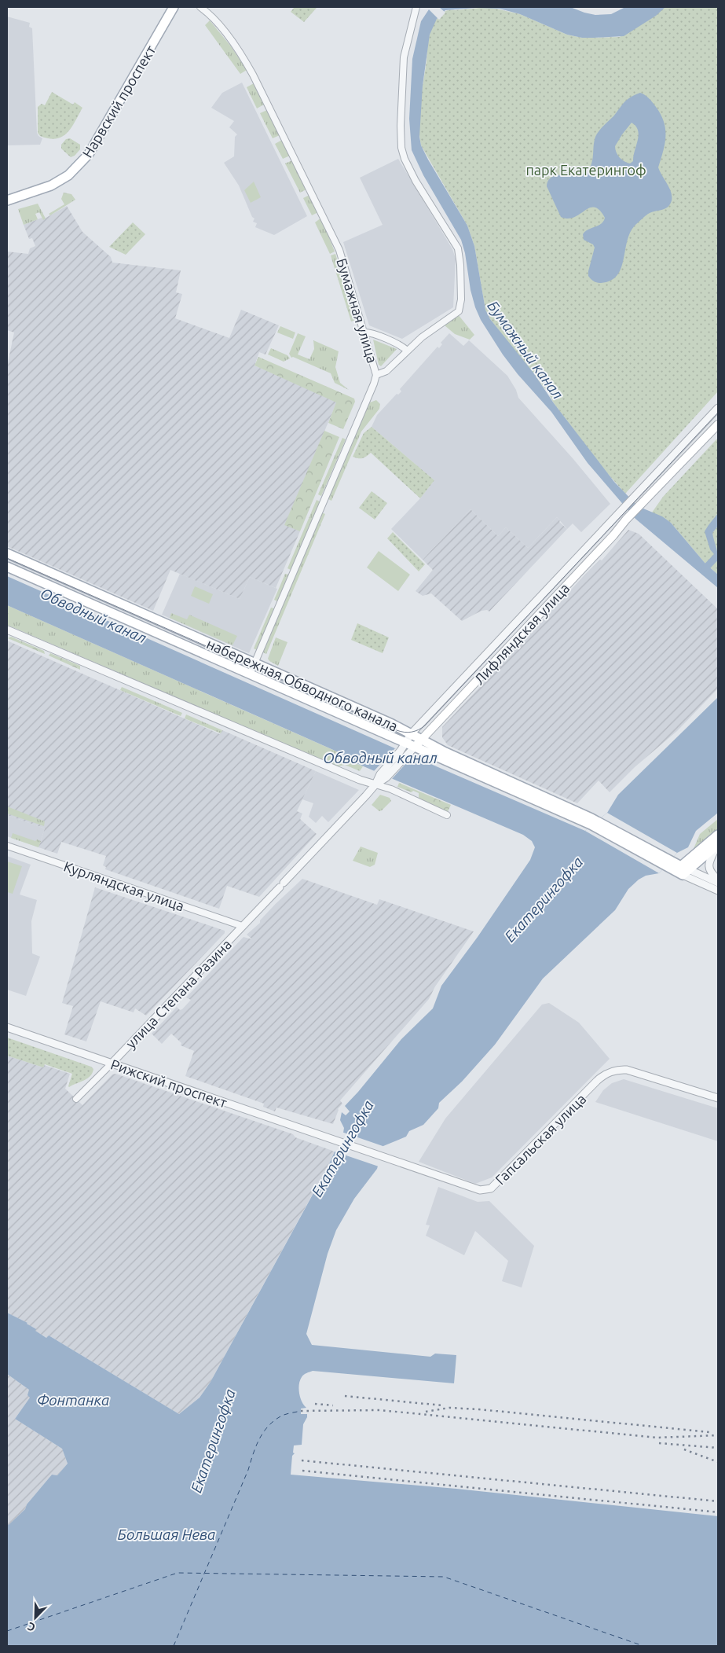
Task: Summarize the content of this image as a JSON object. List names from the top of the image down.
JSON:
{
  "streets": {
    "main road": ["Нарвский проспект", "Лифляндская улица", "набережная Обводного канала"],
    "street": [
      "Бумажная улица",
      "Курляндская улица",
      "улица Степана Разина",
      "Рижский проспект",
      "Гапсальская улица"
    ]
  },
  "crossings": [
    ["Бумажная улица", "набережная Обводного канала"],
    ["Лифляндская улица", "набережная Обводного канала"],
    ["Курляндская улица", "улица Степана Разина"],
    ["улица Степана Разина", "Рижский проспект"],
    ["Рижский проспект", "Гапсальская улица"]
  ],
  "water": [
    "Бумажный канал",
    "Обводный канал",
    "Екатерингофка",
    "Фонтанка",
    "Большая Нева"
  ],
  "parks": ["парк Екатерингоф"],
  "north": "bottom left"
}
